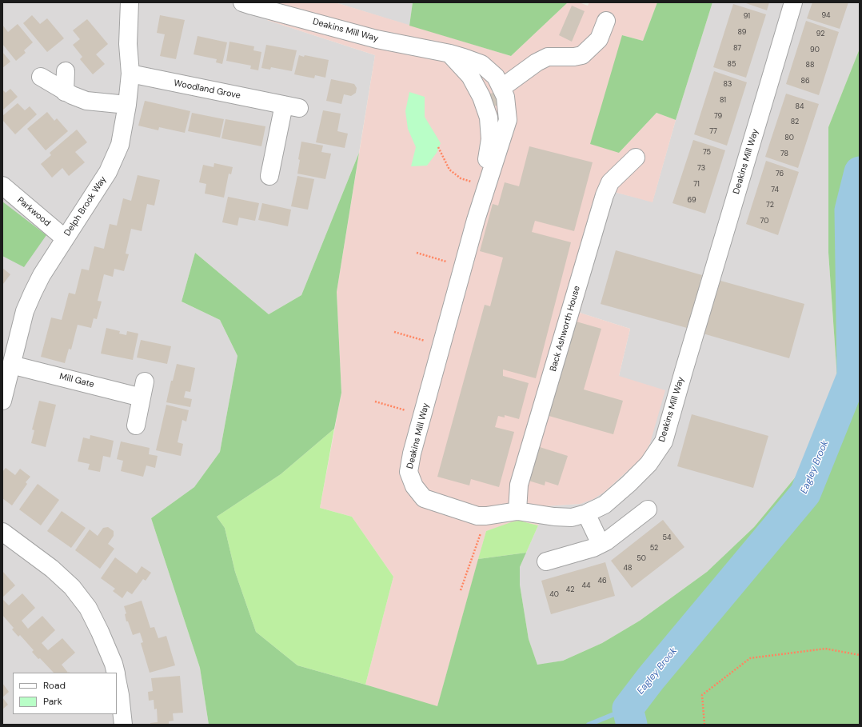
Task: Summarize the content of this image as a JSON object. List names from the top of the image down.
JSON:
{
  "streets": {
    "street": [
      "Deakins Mill Way",
      "Woodland Grove",
      "Delph Brook Way",
      "Parkwood",
      "Back Ashworth House",
      "Mill Gate"
    ]
  },
  "crossings": [
    ["Deakins Mill Way", "Back Ashworth House"],
    ["Woodland Grove", "Delph Brook Way"],
    ["Delph Brook Way", "Parkwood"],
    ["Delph Brook Way", "Mill Gate"]
  ],
  "water": ["Eagley Brook"],
  "house_numbers": [
    "94",
    "91",
    "89",
    "92",
    "87",
    "90",
    "85",
    "88",
    "86",
    "83",
    "81",
    "84",
    "79",
    "82",
    "77",
    "80",
    "75",
    "78",
    "73",
    "76",
    "71",
    "74",
    "69",
    "72",
    "70",
    "54",
    "52",
    "50",
    "48",
    "46",
    "44",
    "42",
    "40"
  ],
  "legend": ["Road", "Park"]
}
